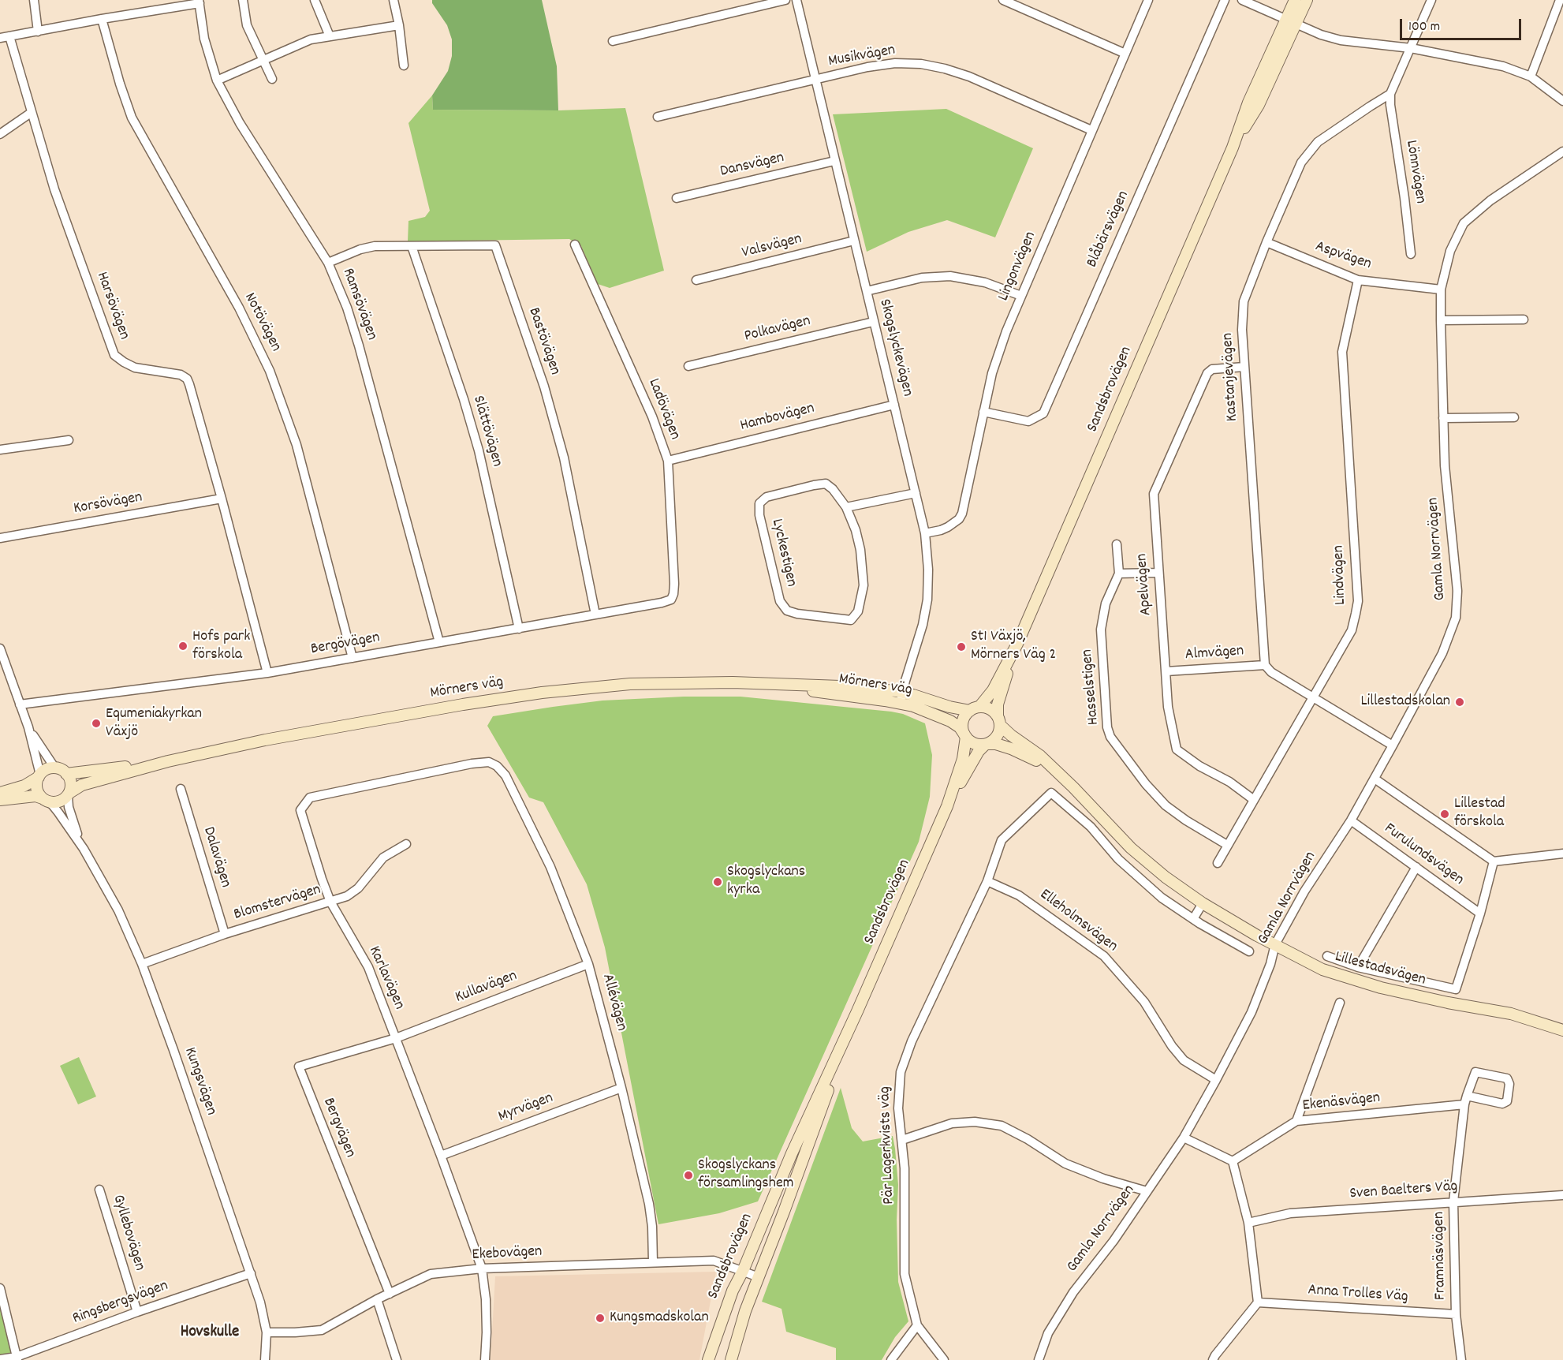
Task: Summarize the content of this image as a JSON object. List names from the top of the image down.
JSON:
{
  "streets": {
    "main road": ["Sandsbrovägen", "Mörners väg", "Lillestadsvägen"],
    "street": [
      "Musikvägen",
      "Dansvägen",
      "Lönnvägen",
      "Blåbärsvägen",
      "Valsvägen",
      "Aspvägen",
      "Lingonvägen",
      "Ramsövägen",
      "Harsövägen",
      "Notövägen",
      "Polkavägen",
      "Bastövägen",
      "Skogslyckevägen",
      "Kastanjevägen",
      "Ladövägen",
      "Hambovägen",
      "Slättövägen",
      "Korsövägen",
      "Gamla Norrvägen",
      "Lyckestigen",
      "Lindvägen",
      "Apelvägen",
      "Bergövägen",
      "Almvägen",
      "Hasselstigen",
      "Furulundsvägen",
      "Dalavägen",
      "Blomstervägen",
      "Elleholmsvägen",
      "Karlavägen",
      "Kullavägen",
      "Allévägen",
      "Kungsvägen",
      "Ekenäsvägen",
      "Myrvägen",
      "Bergvägen",
      "Pär Lagerkvists väg",
      "Sven Baelters Väg",
      "Gyllebovägen",
      "Ekebovägen",
      "Framnäsvägen",
      "Anna Trolles Väg",
      "Ringsbergsvägen"
    ]
  },
  "crossings": [
    ["Musikvägen", "Lingonvägen"],
    ["Musikvägen", "Skogslyckevägen"],
    ["Dansvägen", "Skogslyckevägen"],
    ["Lönnvägen", "Kastanjevägen"],
    ["Blåbärsvägen", "Lingonvägen"],
    ["Valsvägen", "Skogslyckevägen"],
    ["Aspvägen", "Kastanjevägen"],
    ["Aspvägen", "Gamla Norrvägen"],
    ["Aspvägen", "Lindvägen"],
    ["Lingonvägen", "Skogslyckevägen"],
    ["Ramsövägen", "Bastövägen"],
    ["Ramsövägen", "Bergövägen"],
    ["Harsövägen", "Korsövägen"],
    ["Harsövägen", "Bergövägen"],
    ["Notövägen", "Bergövägen"],
    ["Polkavägen", "Skogslyckevägen"],
    ["Bastövägen", "Slättövägen"],
    ["Bastövägen", "Bergövägen"],
    ["Skogslyckevägen", "Hambovägen"],
    ["Skogslyckevägen", "Mörners väg"],
    ["Kastanjevägen", "Apelvägen"],
    ["Kastanjevägen", "Almvägen"],
    ["Sandsbrovägen", "Mörners väg"],
    ["Sandsbrovägen", "Lillestadsvägen"],
    ["Sandsbrovägen", "Ekebovägen"],
    ["Ladövägen", "Hambovägen"],
    ["Ladövägen", "Bergövägen"],
    ["Slättövägen", "Bergövägen"],
    ["Gamla Norrvägen", "Furulundsvägen"],
    ["Gamla Norrvägen", "Elleholmsvägen"],
    ["Gamla Norrvägen", "Lillestadsvägen"],
    ["Lindvägen", "Apelvägen"],
    ["Lindvägen", "Hasselstigen"],
    ["Apelvägen", "Almvägen"],
    ["Mörners väg", "Lillestadsvägen"],
    ["Mörners väg", "Kungsvägen"],
    ["Furulundsvägen", "Lillestadsvägen"],
    ["Dalavägen", "Blomstervägen"],
    ["Blomstervägen", "Karlavägen"],
    ["Blomstervägen", "Kungsvägen"],
    ["Elleholmsvägen", "Pär Lagerkvists väg"],
    ["Karlavägen", "Kullavägen"],
    ["Karlavägen", "Allévägen"],
    ["Karlavägen", "Myrvägen"],
    ["Karlavägen", "Bergvägen"],
    ["Karlavägen", "Ekebovägen"],
    ["Kullavägen", "Allévägen"],
    ["Kullavägen", "Bergvägen"],
    ["Allévägen", "Myrvägen"],
    ["Allévägen", "Ekebovägen"],
    ["Kungsvägen", "Ekebovägen"],
    ["Kungsvägen", "Ringsbergsvägen"],
    ["Ekenäsvägen", "Framnäsvägen"],
    ["Bergvägen", "Ekebovägen"],
    ["Sven Baelters Väg", "Framnäsvägen"],
    ["Gyllebovägen", "Ringsbergsvägen"],
    ["Framnäsvägen", "Anna Trolles Väg"]
  ],
  "districts": ["Hovskulle"],
  "places": [
    "Hofs park förskola",
    "St1 Växjö, Mörners Väg 2",
    "Lillestadskolan",
    "Equmeniakyrkan Växjö",
    "Lillestad förskola",
    "Skogslyckans kyrka",
    "Skogslyckans församlingshem",
    "Kungsmadskolan"
  ],
  "scale_bar": "100 m"
}
